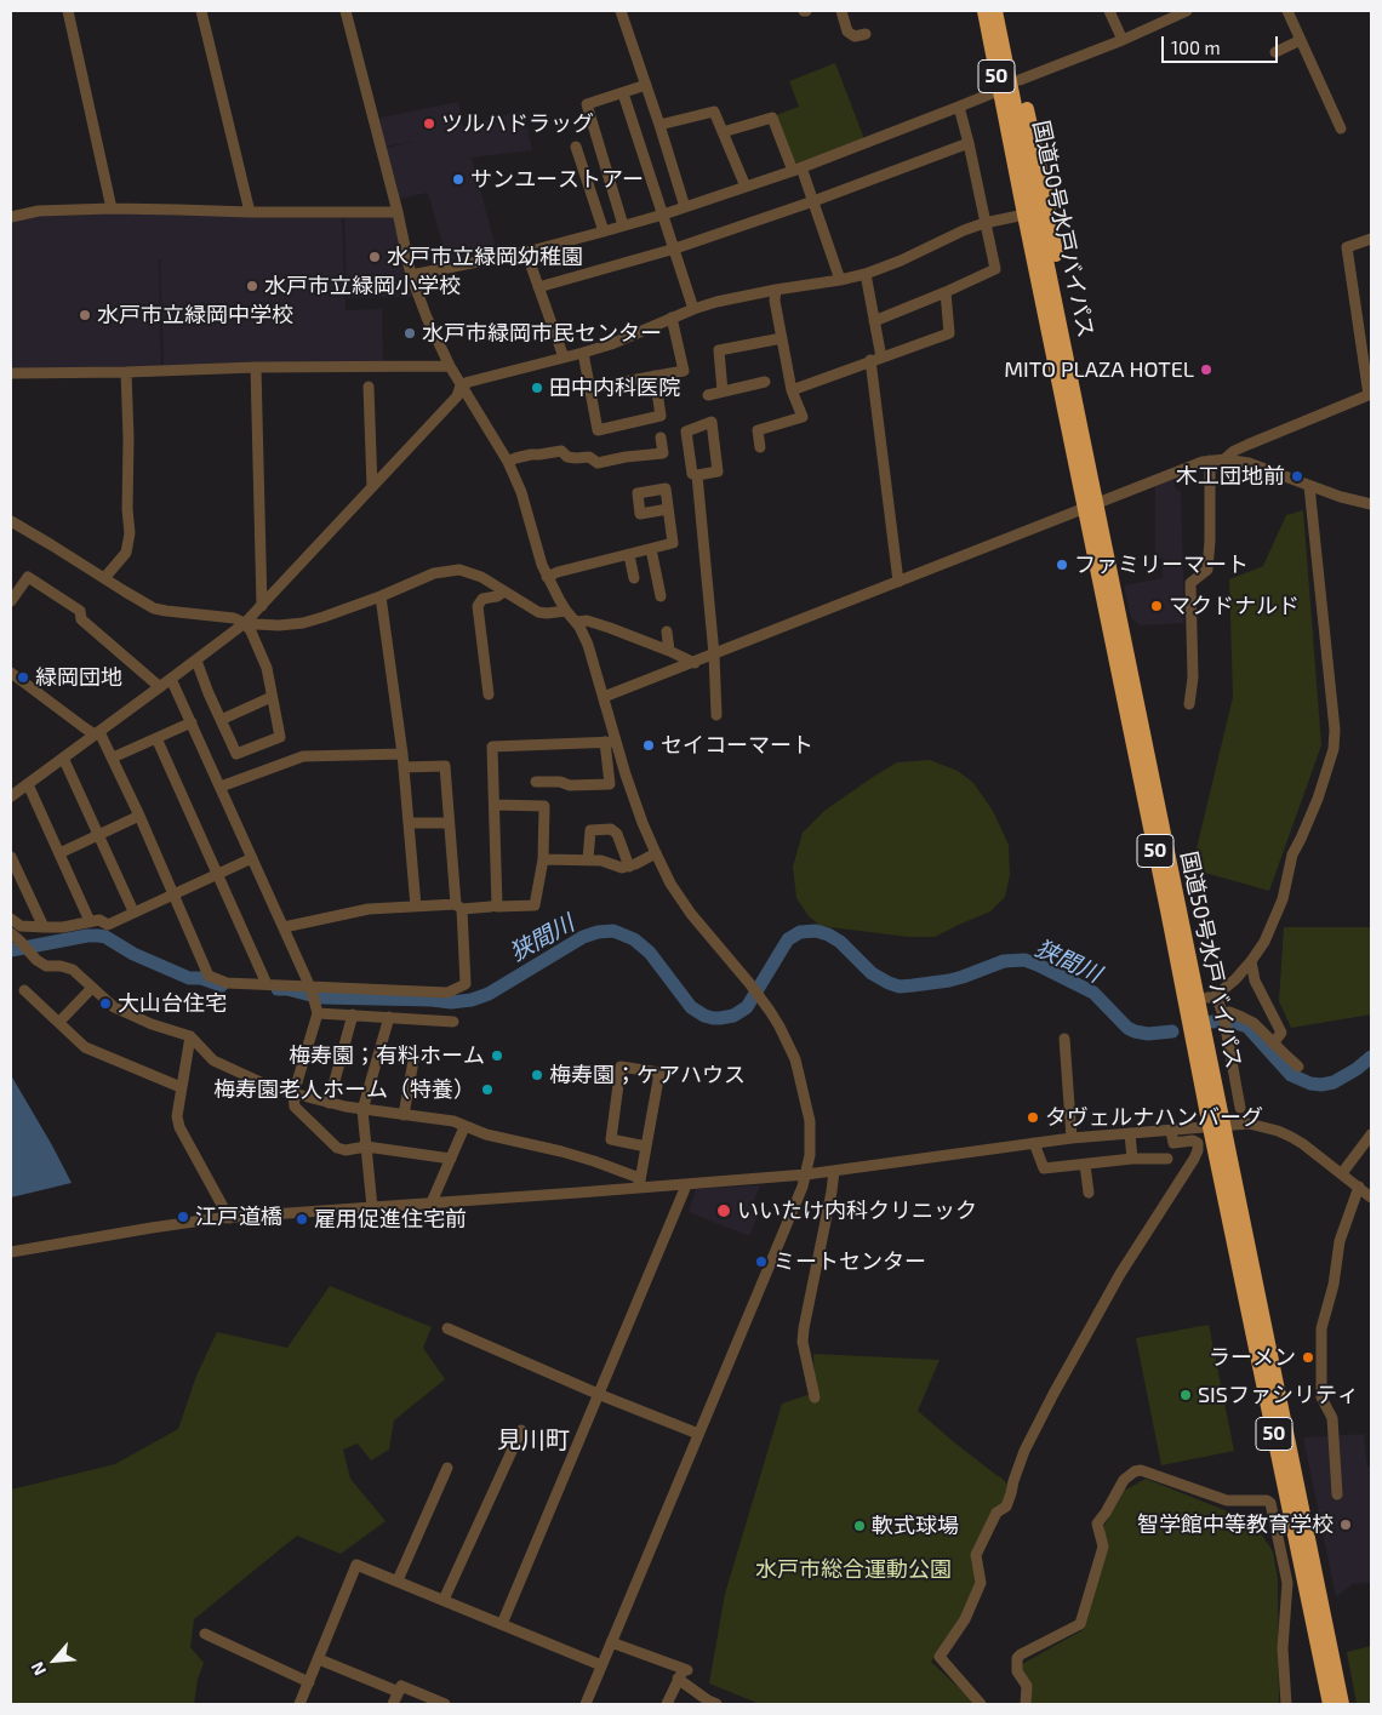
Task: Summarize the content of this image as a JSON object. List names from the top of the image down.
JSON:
{
  "streets": {
    "highway": ["50", "国道50号水戸バイパス"]
  },
  "districts": ["見川町"],
  "water": ["狭間川"],
  "parks": ["水戸市総合運動公園"],
  "places": [
    "ツルハドラッグ",
    "サンユーストアー",
    "水戸市立緑岡幼稚園",
    "水戸市立緑岡小学校",
    "水戸市立緑岡中学校",
    "水戸市緑岡市民センター",
    "MITO PLAZA HOTEL",
    "田中内科医院",
    "木工団地前",
    "ファミリーマート",
    "マクドナルド",
    "緑岡団地",
    "セイコーマート",
    "大山台住宅",
    "梅寿園；有料ホーム",
    "梅寿園；ケアハウス",
    "梅寿園老人ホーム（特養）",
    "タヴェルナハンバーグ",
    "いいたけ内科クリニック",
    "江戸道橋",
    "雇用促進住宅前",
    "ミートセンター",
    "ラーメン",
    "SISファシリティ",
    "智学館中等教育学校",
    "軟式球場"
  ],
  "scale_bar": "100 m",
  "north": "bottom left"
}
